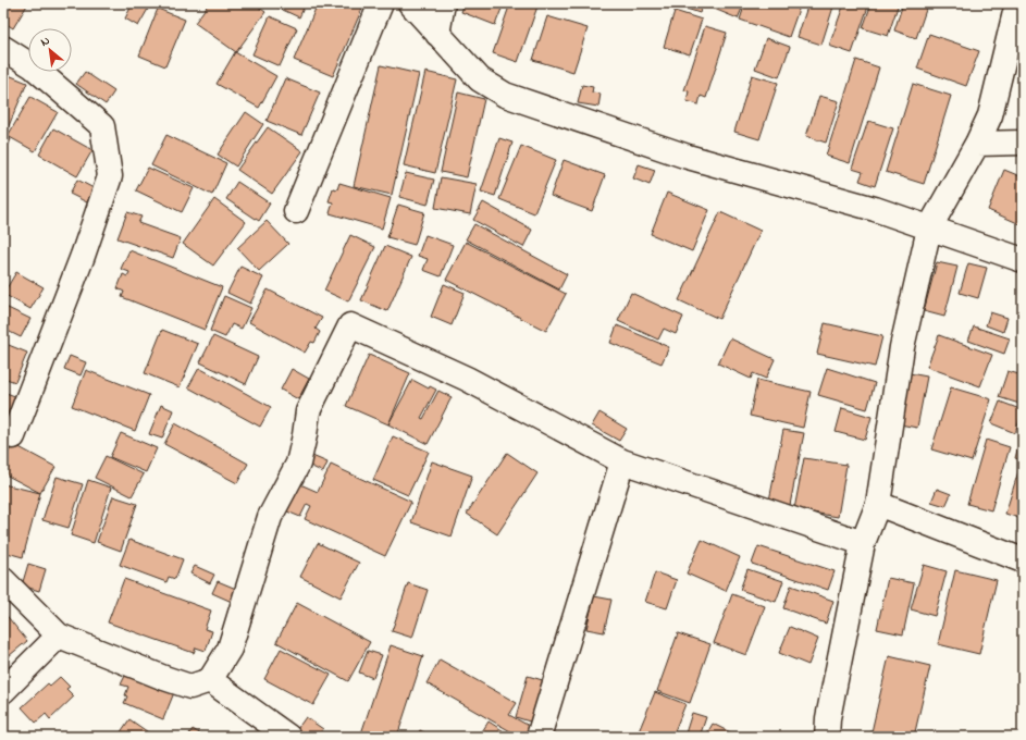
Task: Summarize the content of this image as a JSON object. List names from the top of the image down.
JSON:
{
  "north": "top left"
}
